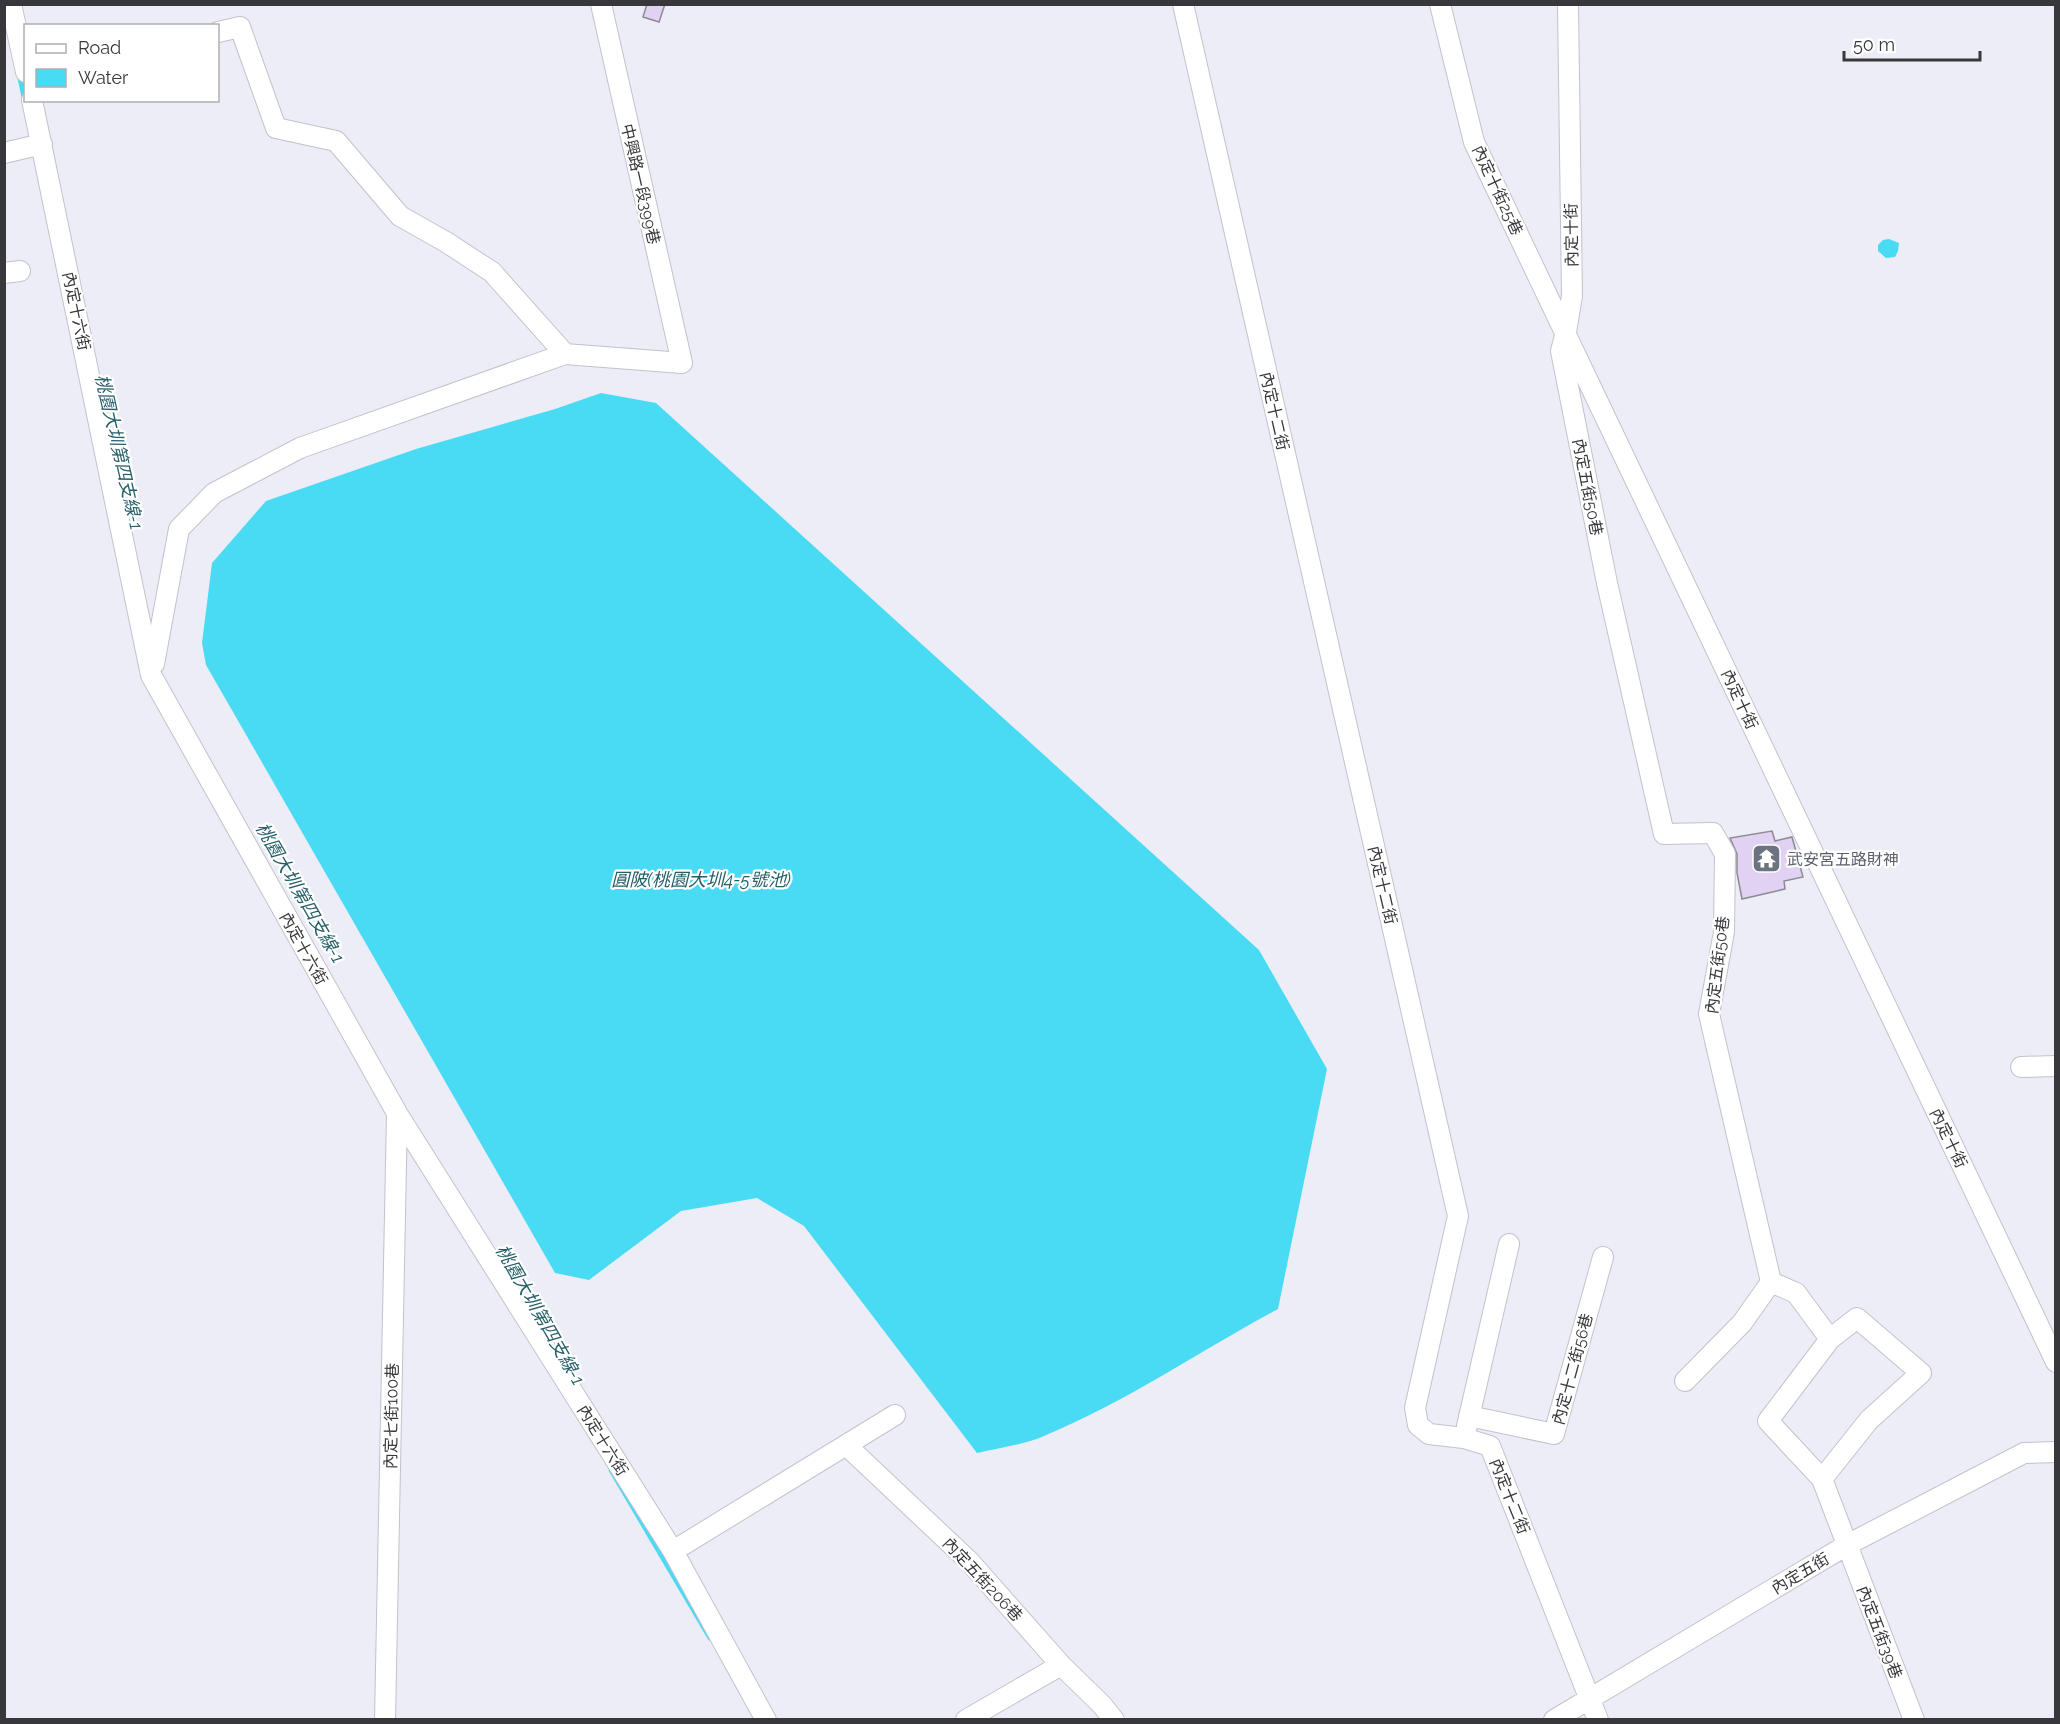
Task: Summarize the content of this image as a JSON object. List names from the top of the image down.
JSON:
{
  "streets": {
    "street": [
      "中興路一段399巷",
      "內定十街25巷",
      "內定十街",
      "內定十六街",
      "內定十二街",
      "內定五街50巷",
      "內定十二街56巷",
      "內定七街100巷",
      "內定五街",
      "內定五街206巷",
      "內定五街39巷"
    ]
  },
  "crossings": [
    ["內定十街25巷", "內定十街"],
    ["內定十街25巷", "內定五街50巷"],
    ["內定十街", "內定五街50巷"],
    ["內定十六街", "內定七街100巷"],
    ["內定十二街", "內定五街"],
    ["內定五街", "內定五街39巷"]
  ],
  "water": ["桃園大圳第四支線-1", "圓陂(桃園大圳4-5號池)"],
  "places": {
    "temple": ["武安宮五路財神"]
  },
  "legend": ["Road", "Water"],
  "scale_bar": "50 m"
}
